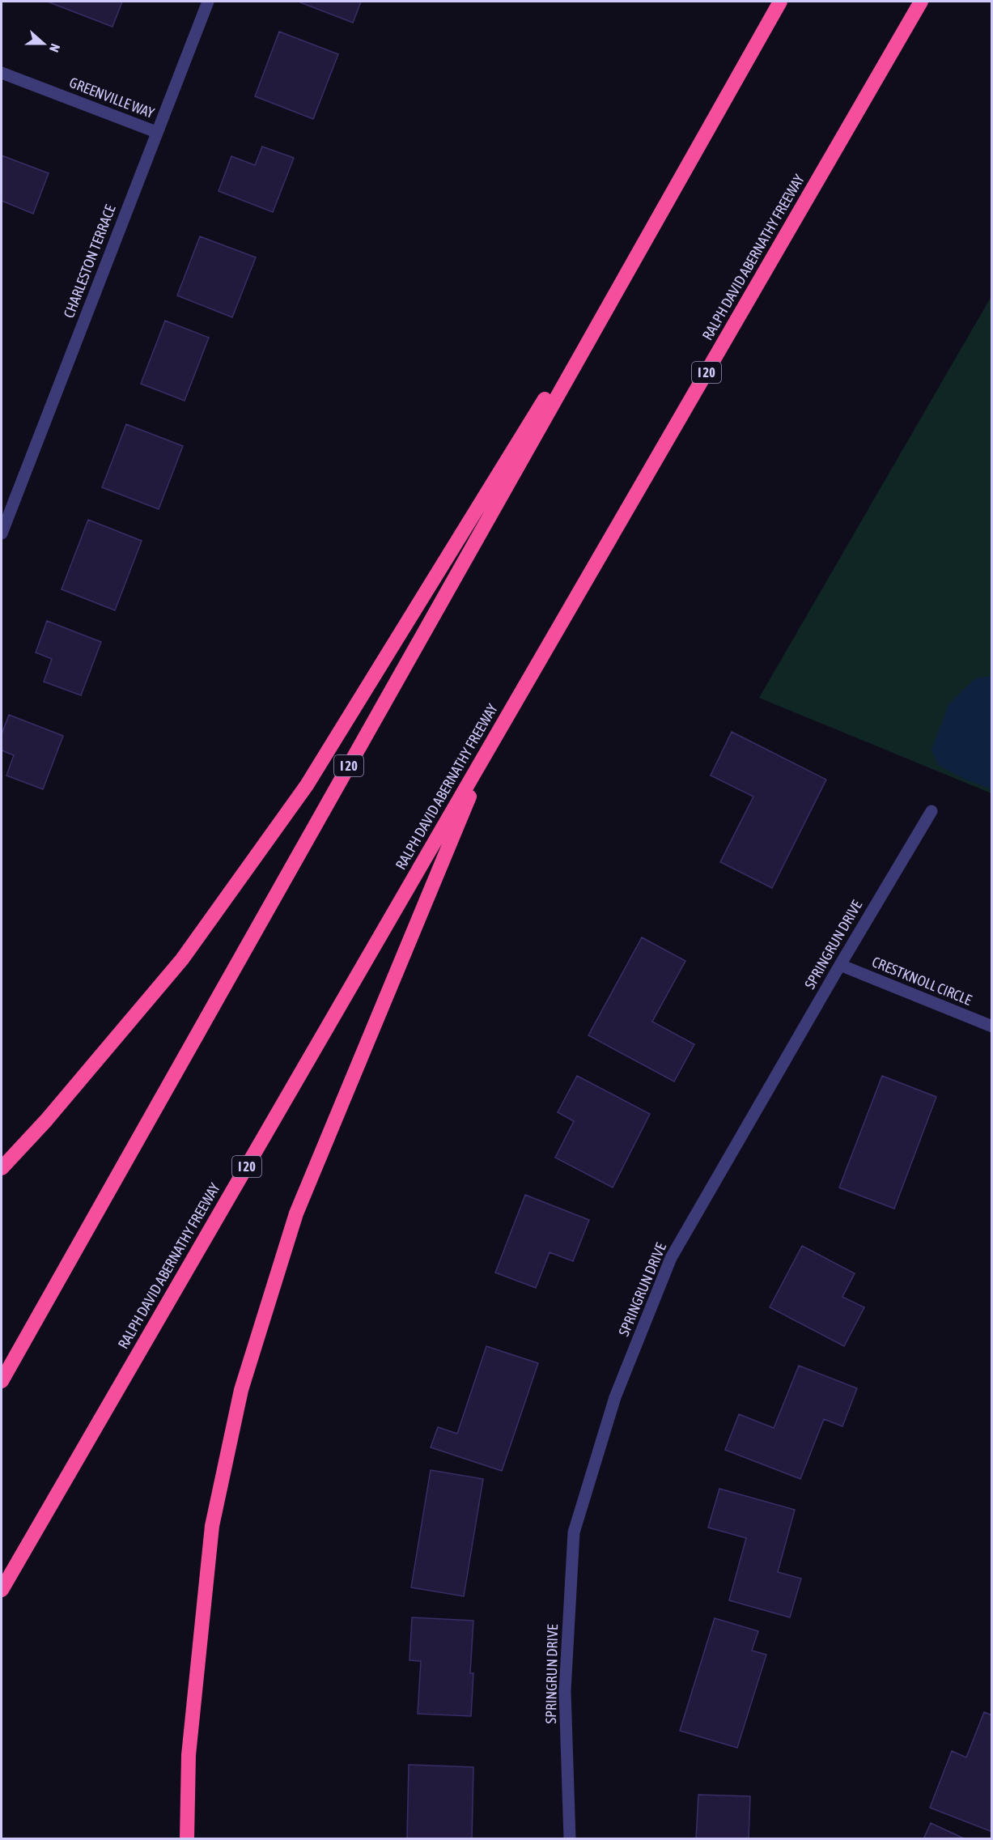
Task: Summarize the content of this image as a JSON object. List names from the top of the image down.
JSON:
{
  "streets": {
    "highway": ["RALPH DAVID ABERNATHY FREEWAY", "I 20"],
    "street": [
      "GREENVILLE WAY",
      "CHARLESTON TERRACE",
      "SPRINGRUN DRIVE",
      "CRESTKNOLL CIRCLE"
    ]
  },
  "crossings": [
    ["GREENVILLE WAY", "CHARLESTON TERRACE"],
    ["SPRINGRUN DRIVE", "CRESTKNOLL CIRCLE"]
  ],
  "north": "right"
}
